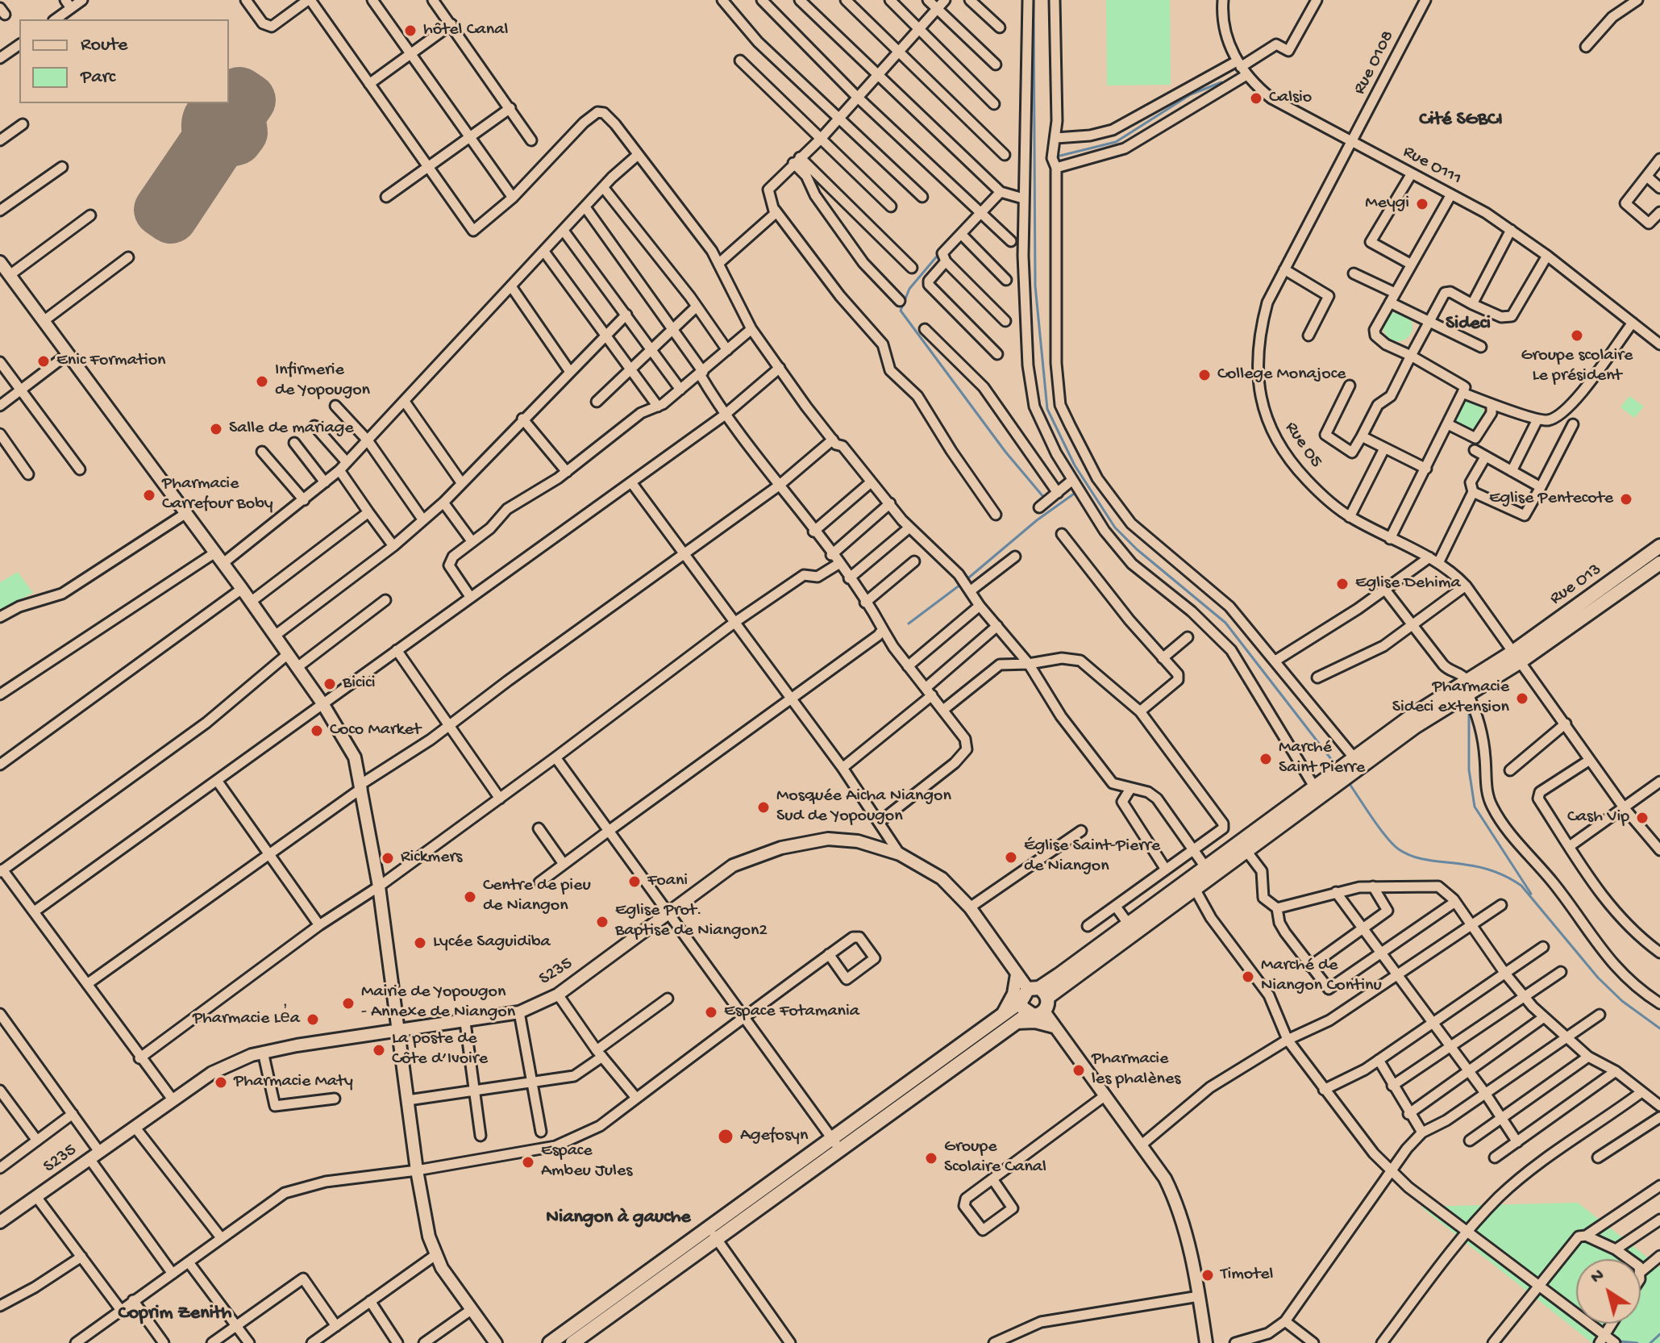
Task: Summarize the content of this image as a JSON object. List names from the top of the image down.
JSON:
{
  "streets": {
    "main road": ["Rue O13"],
    "street": [
      "Rue O108",
      "Rue O111",
      "Rue O5",
      "S235"
    ]
  },
  "crossings": [
    ["Rue O108", "Rue O111"],
    ["Rue O108", "Rue O5"],
    ["Rue O111", "Rue O5"],
    ["Rue O5", "Rue O13"]
  ],
  "districts": [
    "Cité SGBCI",
    "Sideci",
    "Niangon à gauche",
    "Coprim Zenith"
  ],
  "places": [
    "hôtel Canal",
    "Calsio",
    "Meygi",
    "Groupe scolaire Le président",
    "Enic Formation",
    "College Monajoce",
    "Infirmerie de Yopougon",
    "Salle de mariage",
    "Pharmacie Carrefour Boby",
    "Eglise Pentecote",
    "Eglise Dehima",
    "Bicici",
    "Pharmacie Sideci extension",
    "Coco Market",
    "Marché Saint Pierre",
    "Mosquée Aicha Niangon Sud de Yopougon",
    "Cash Vip",
    "Église Saint-Pierre de Niangon",
    "Rickmers",
    "Foani",
    "Centre de pieu de Niangon",
    "Eglise Prot. Baptise de Niangon2",
    "Lycée Saguidiba",
    "Marché de Niangon Continu",
    "Mairie de Yopougon - Annexe de Niangon",
    "Espace Fotamania",
    "Pharmacie Le̓a",
    "La poste de Côte d’Ivoire",
    "Pharmacie les phalènes",
    "Pharmacie Maty",
    "Agefosyn",
    "Groupe Scolaire Canal",
    "Espace Ambeu Jules",
    "Timotel"
  ],
  "legend": ["Route", "Parc"],
  "north": "top left"
}
